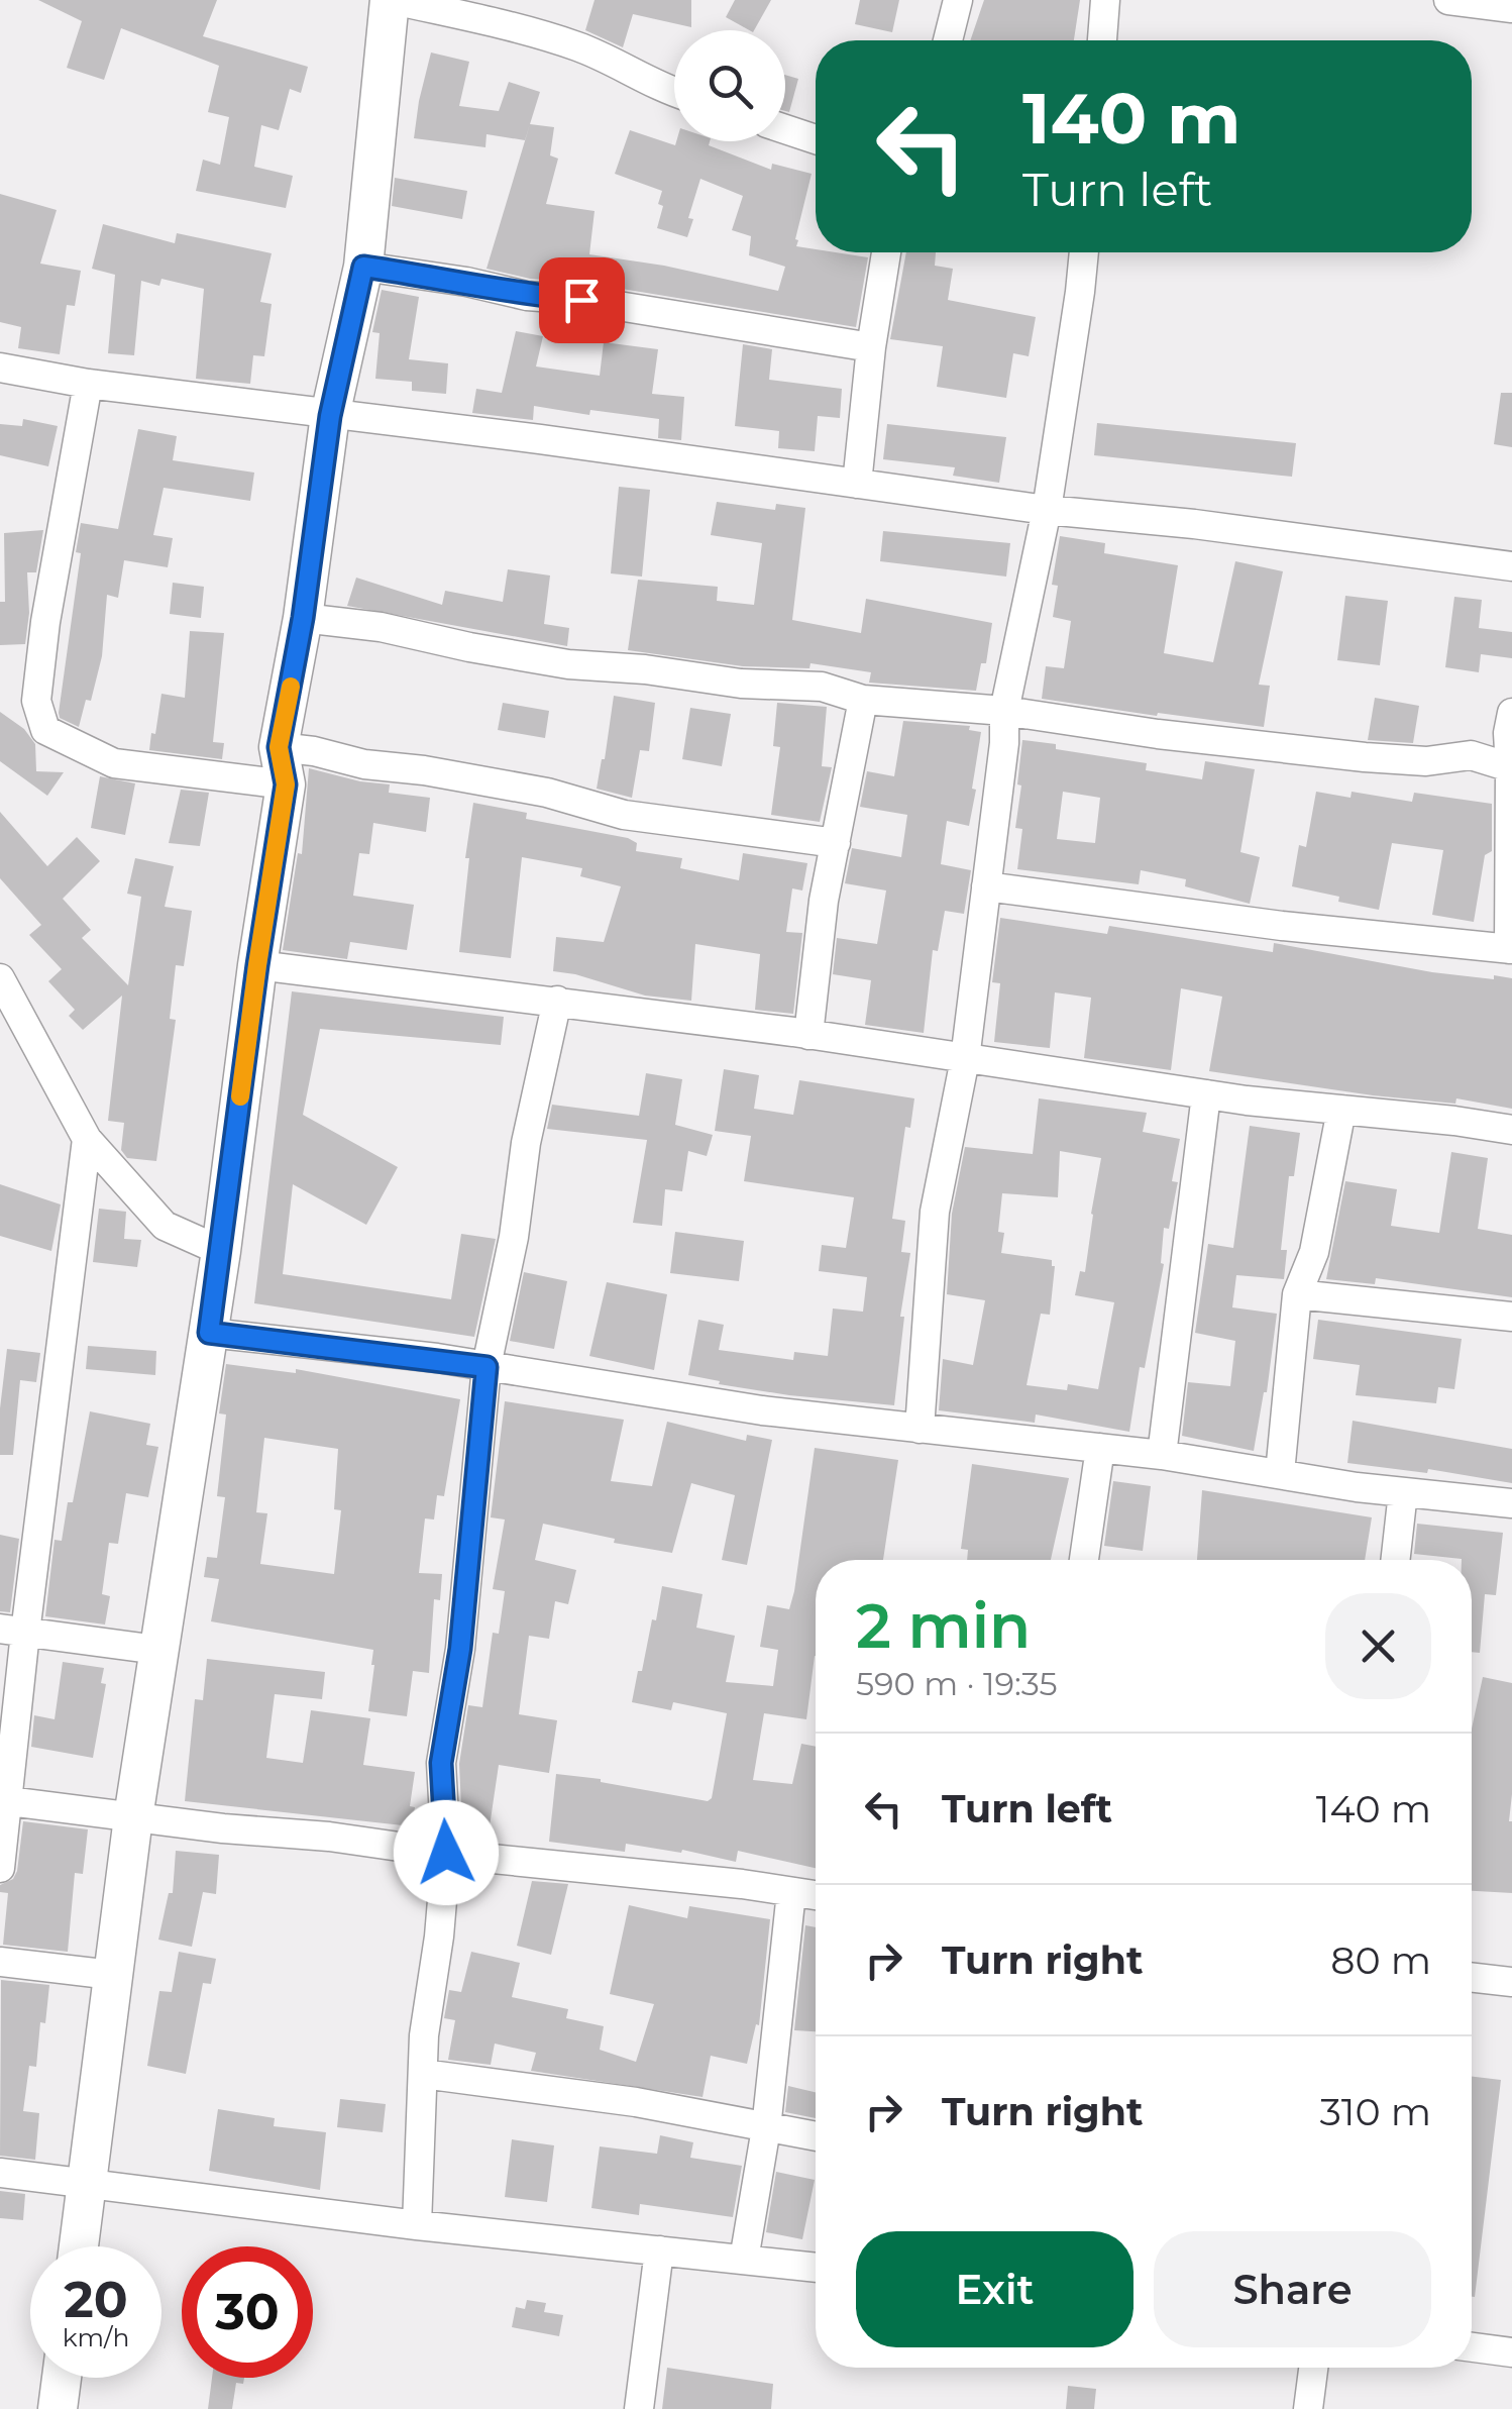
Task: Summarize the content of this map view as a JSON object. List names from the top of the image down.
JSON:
{
  "page": {
    "turn": ["140 m", "Turn left"],
    "heading": ["2 min", "590 m · 19:35"],
    "list": [
      {
        "name": "Turn left",
        "value": "140 m"
      },
      {
        "name": "Turn right",
        "value": "80 m"
      },
      {
        "name": "Turn right",
        "value": "310 m"
      }
    ],
    "buttons": ["Exit", "Share"],
    "speed": "20 km/h",
    "limit": "30"
  }
}
